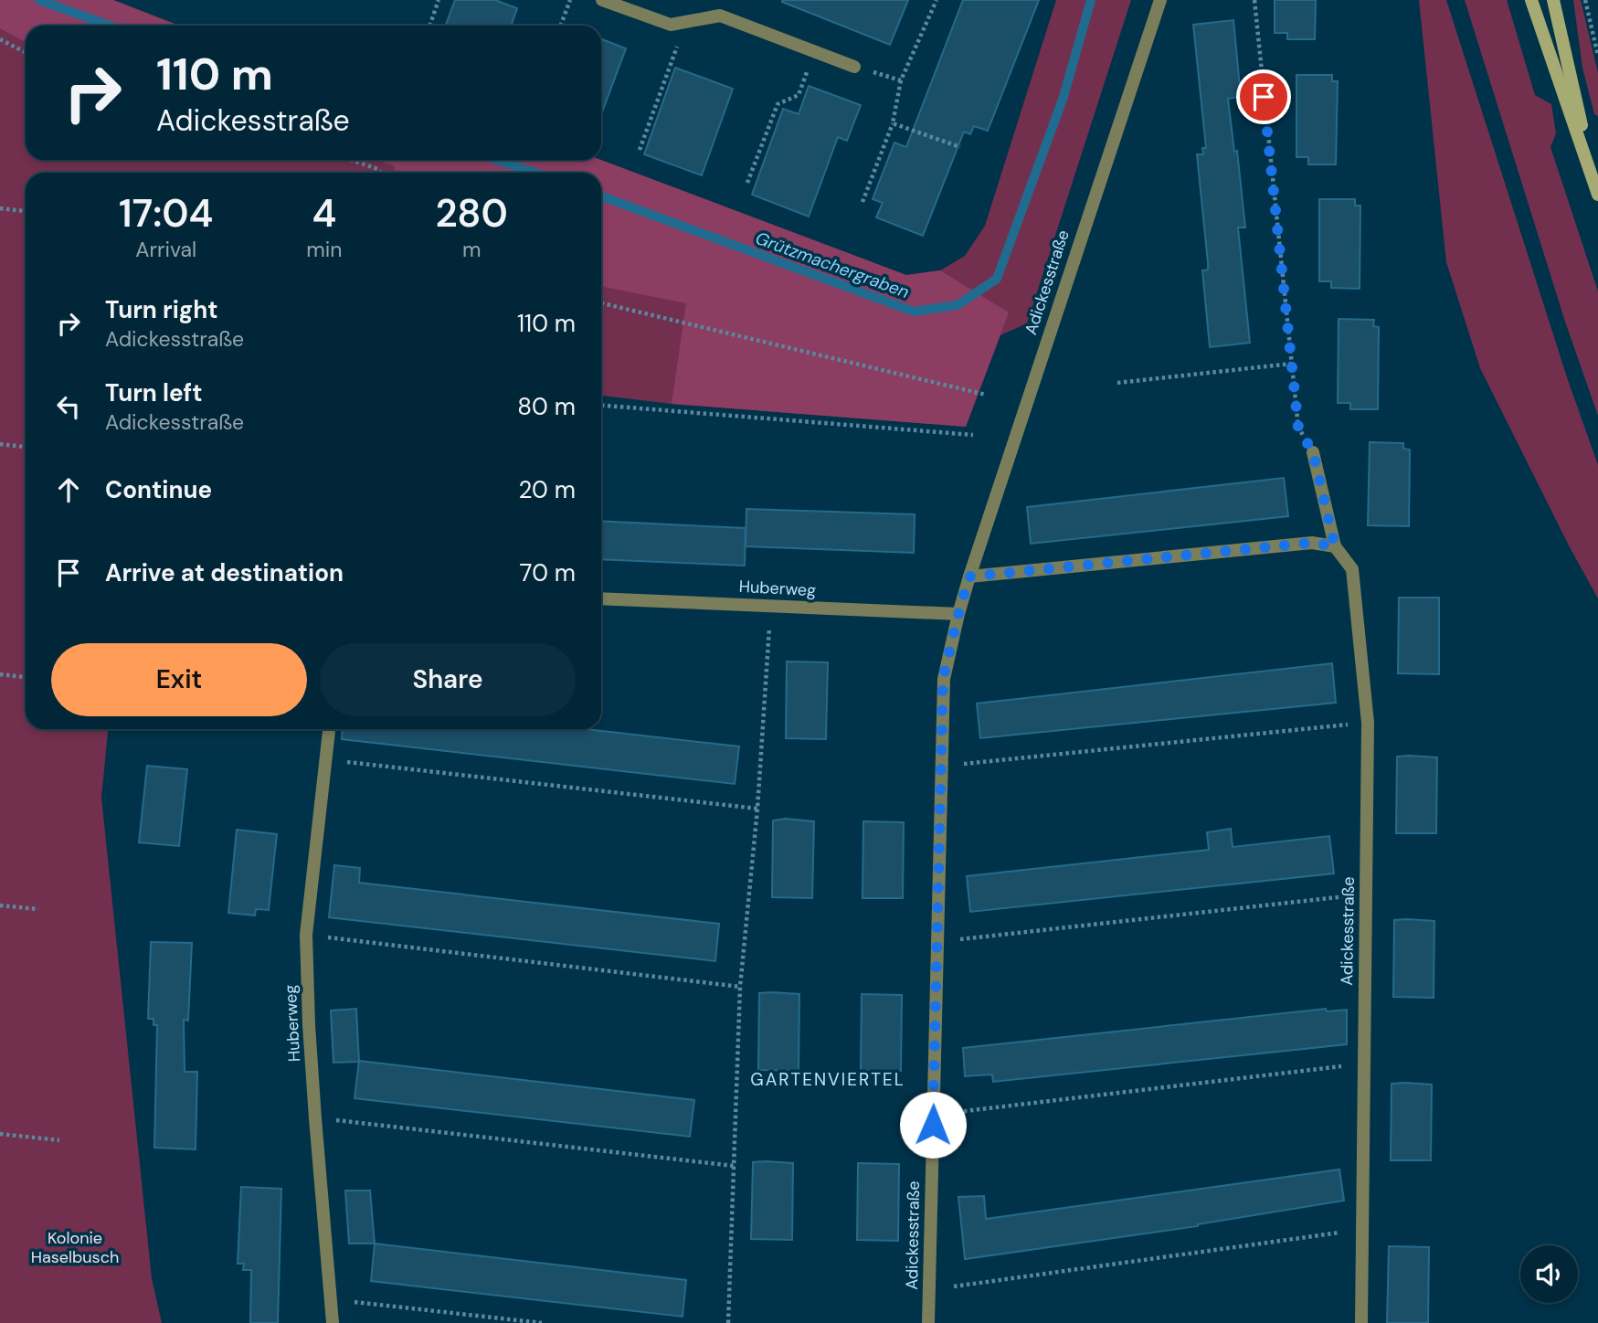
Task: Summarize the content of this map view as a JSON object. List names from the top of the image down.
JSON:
{
  "streets": {
    "street": ["Adickesstraße", "Huberweg"]
  },
  "crossings": [
    ["Adickesstraße", "Huberweg"]
  ],
  "districts": ["GARTENVIERTEL"],
  "water": ["Grützmachergraben"],
  "parks": ["Kolonie Haselbusch"],
  "page": {
    "turn": ["110 m", "Adickesstraße"],
    "eta": [
      "17:04",
      "Arrival",
      "4",
      "min",
      "280",
      "m"
    ],
    "list": [
      {
        "name": "Turn right",
        "note": "Adickesstraße",
        "value": "110 m"
      },
      {
        "name": "Turn left",
        "note": "Adickesstraße",
        "value": "80 m"
      },
      {
        "name": "Continue",
        "value": "20 m"
      },
      {
        "name": "Arrive at destination",
        "value": "70 m"
      }
    ],
    "buttons": ["Exit", "Share"]
  }
}
